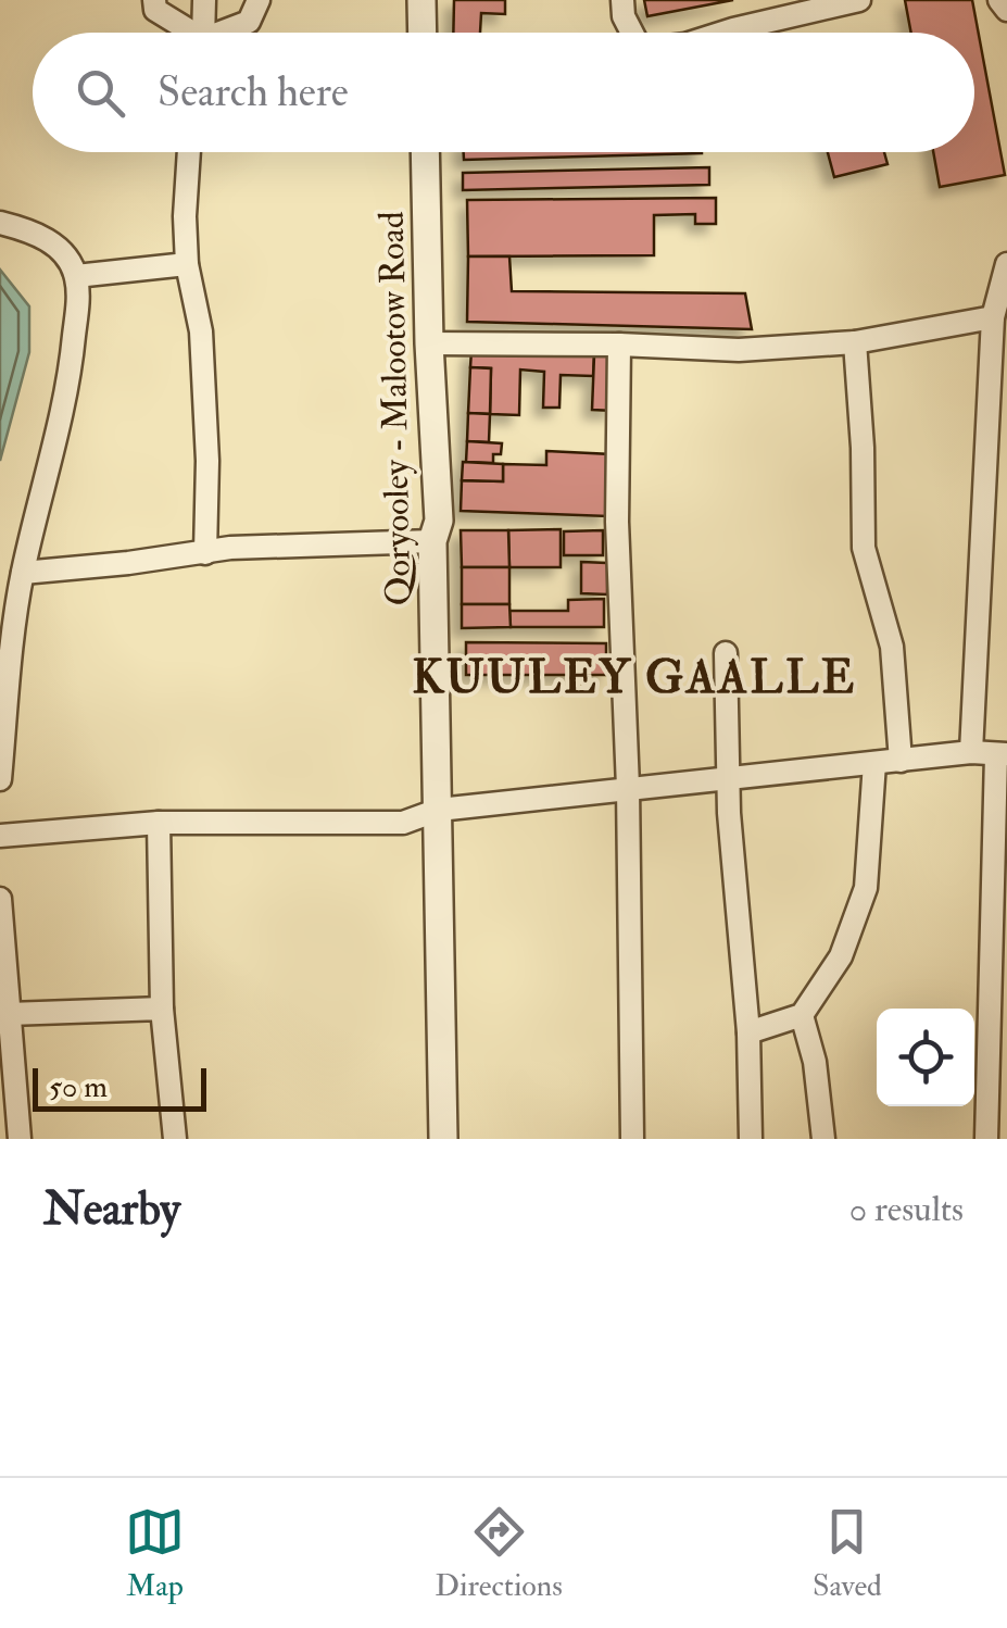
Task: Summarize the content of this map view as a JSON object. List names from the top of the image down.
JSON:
{
  "streets": {
    "street": ["Qoryooley - Malootow Road"]
  },
  "districts": ["KUULEY GAALLE"],
  "scale_bar": "50 m",
  "page": {
    "search": "Search here",
    "scale": "50 m",
    "heading": ["Nearby", "0 results"],
    "nav": ["Map", "Directions", "Saved"]
  }
}
